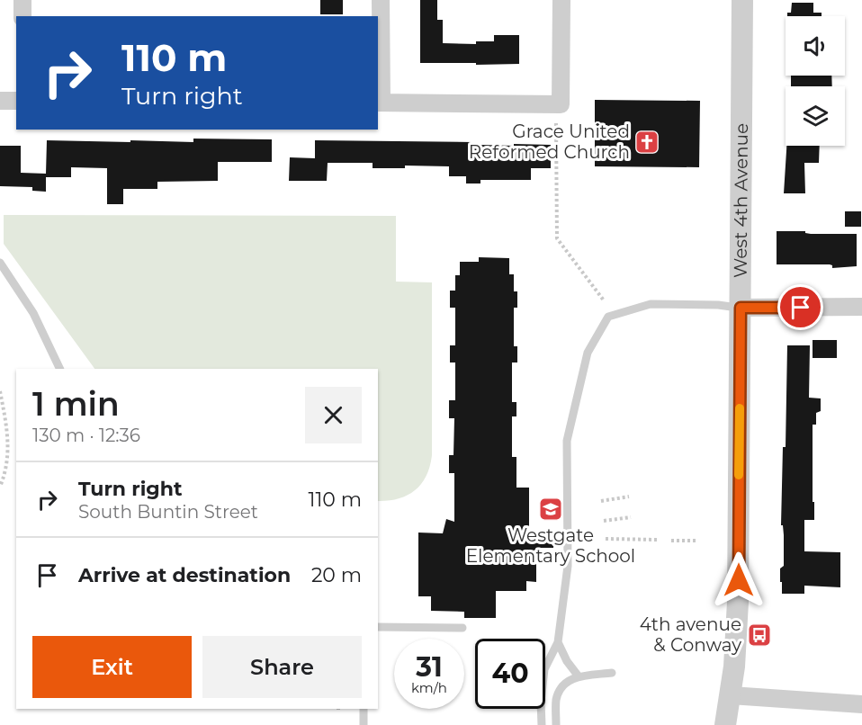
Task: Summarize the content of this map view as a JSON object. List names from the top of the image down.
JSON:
{
  "streets": {
    "street": ["West 4th Avenue"]
  },
  "places": {
    "church": ["Grace United Reformed Church"],
    "school or university": ["Westgate Elementary School"],
    "bus stop": ["4th avenue & Conway"]
  },
  "page": {
    "turn": ["110 m", "Turn right"],
    "heading": ["1 min", "130 m · 12:36"],
    "list": [
      {
        "name": "Turn right",
        "note": "South Buntin Street",
        "value": "110 m"
      },
      {
        "name": "Arrive at destination",
        "value": "20 m"
      }
    ],
    "buttons": ["Exit", "Share"],
    "speed": "31 km/h",
    "limit": "40"
  }
}
